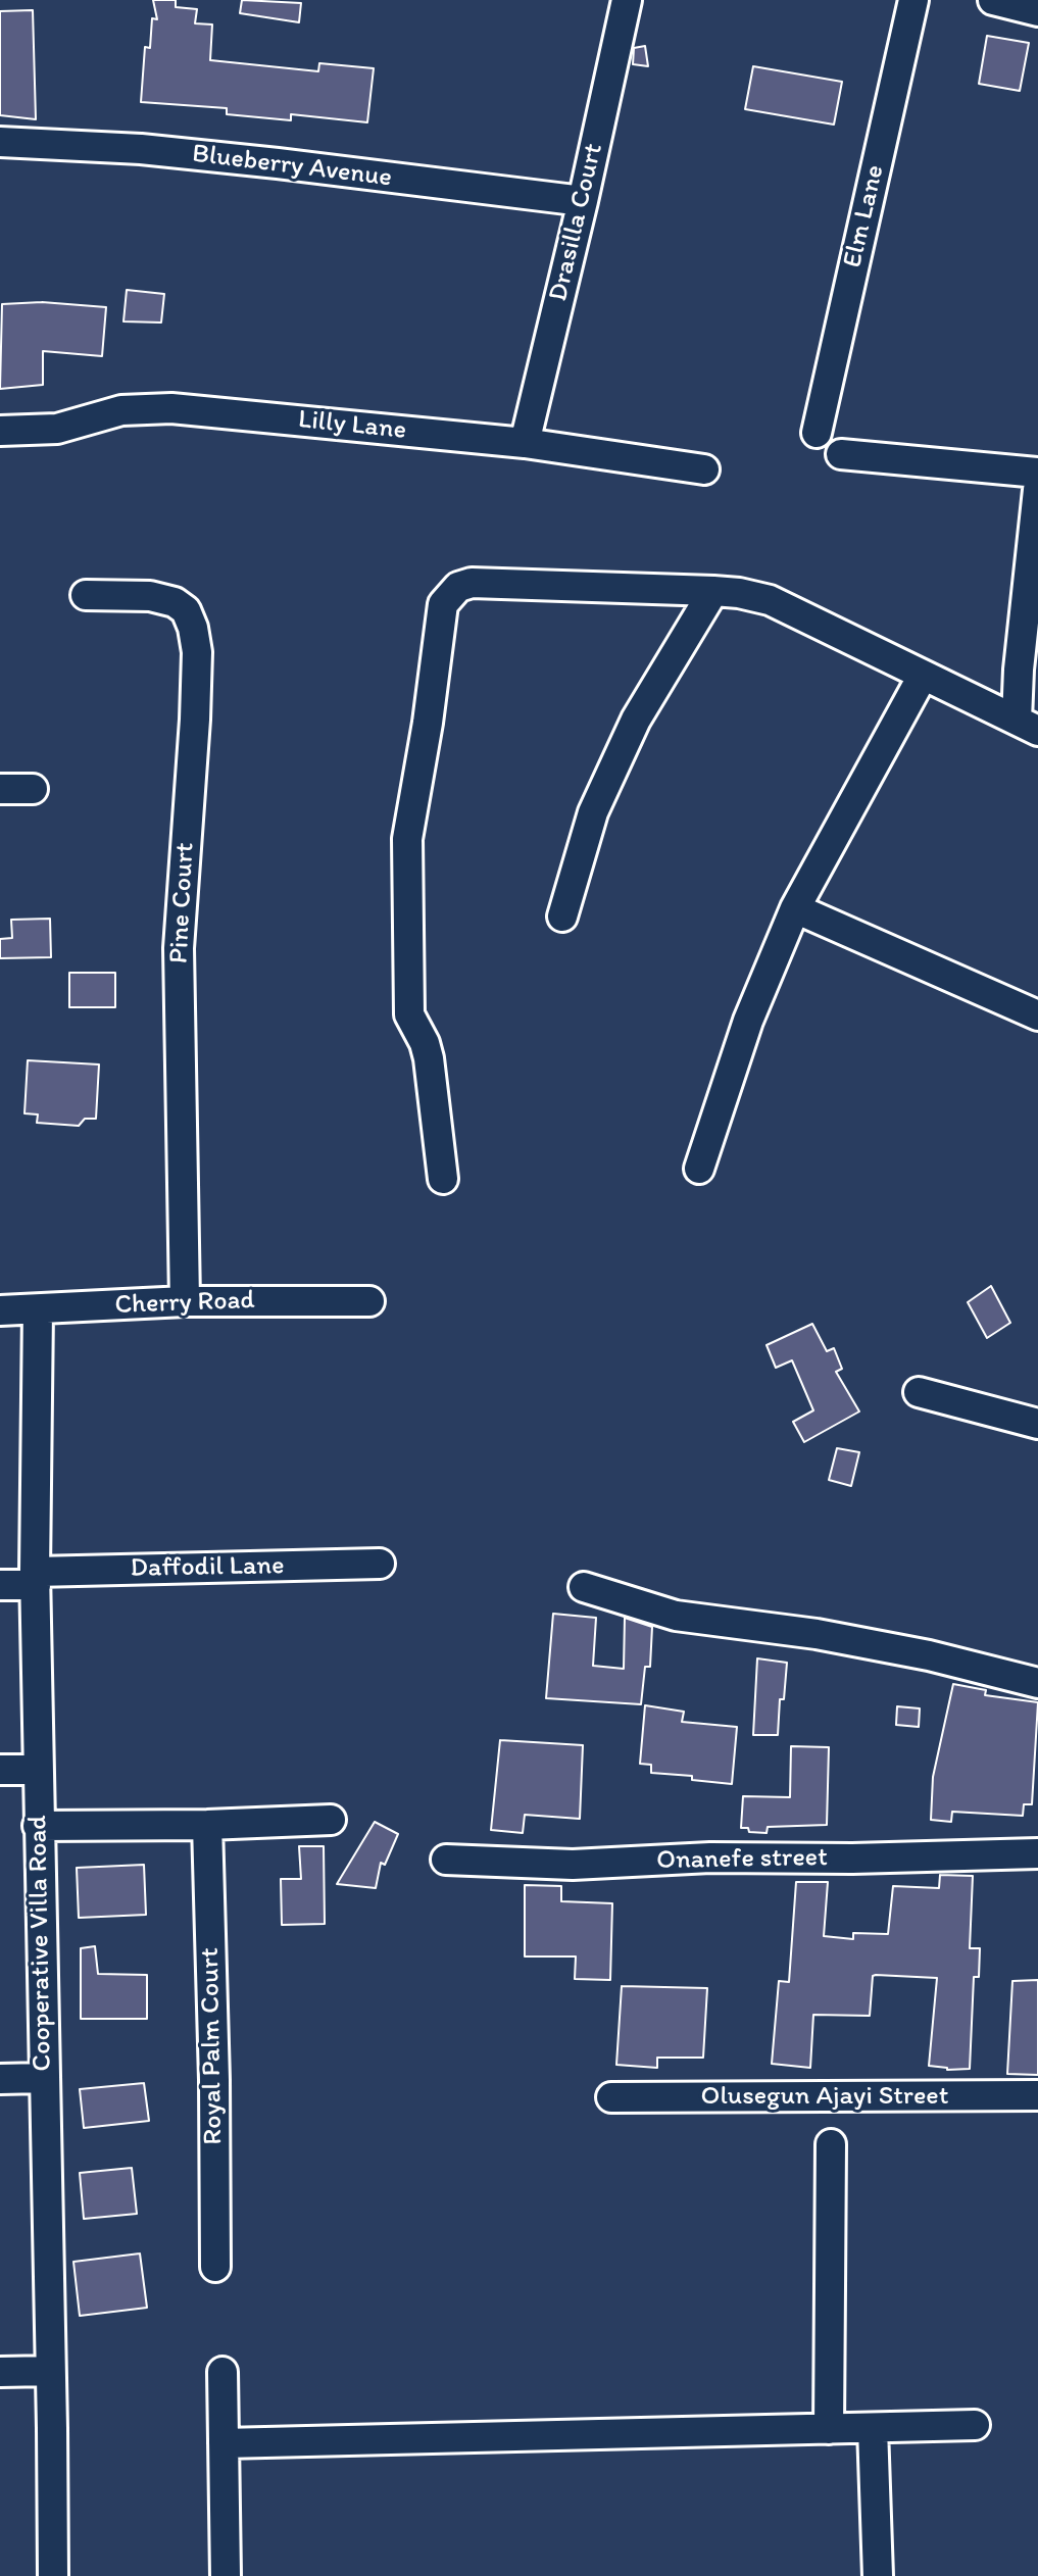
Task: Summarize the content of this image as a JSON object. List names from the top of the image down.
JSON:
{
  "streets": {
    "street": [
      "Blueberry Avenue",
      "Elm Lane",
      "Drasilla Court",
      "Lilly Lane",
      "Pine Court",
      "Cherry Road",
      "Daffodil Lane",
      "Onanefe street",
      "Cooperative Villa Road",
      "Royal Palm Court",
      "Olusegun Ajayi Street"
    ]
  },
  "crossings": [
    ["Blueberry Avenue", "Drasilla Court"],
    ["Drasilla Court", "Lilly Lane"],
    ["Pine Court", "Cherry Road"],
    ["Cherry Road", "Cooperative Villa Road"],
    ["Daffodil Lane", "Cooperative Villa Road"]
  ]
}
